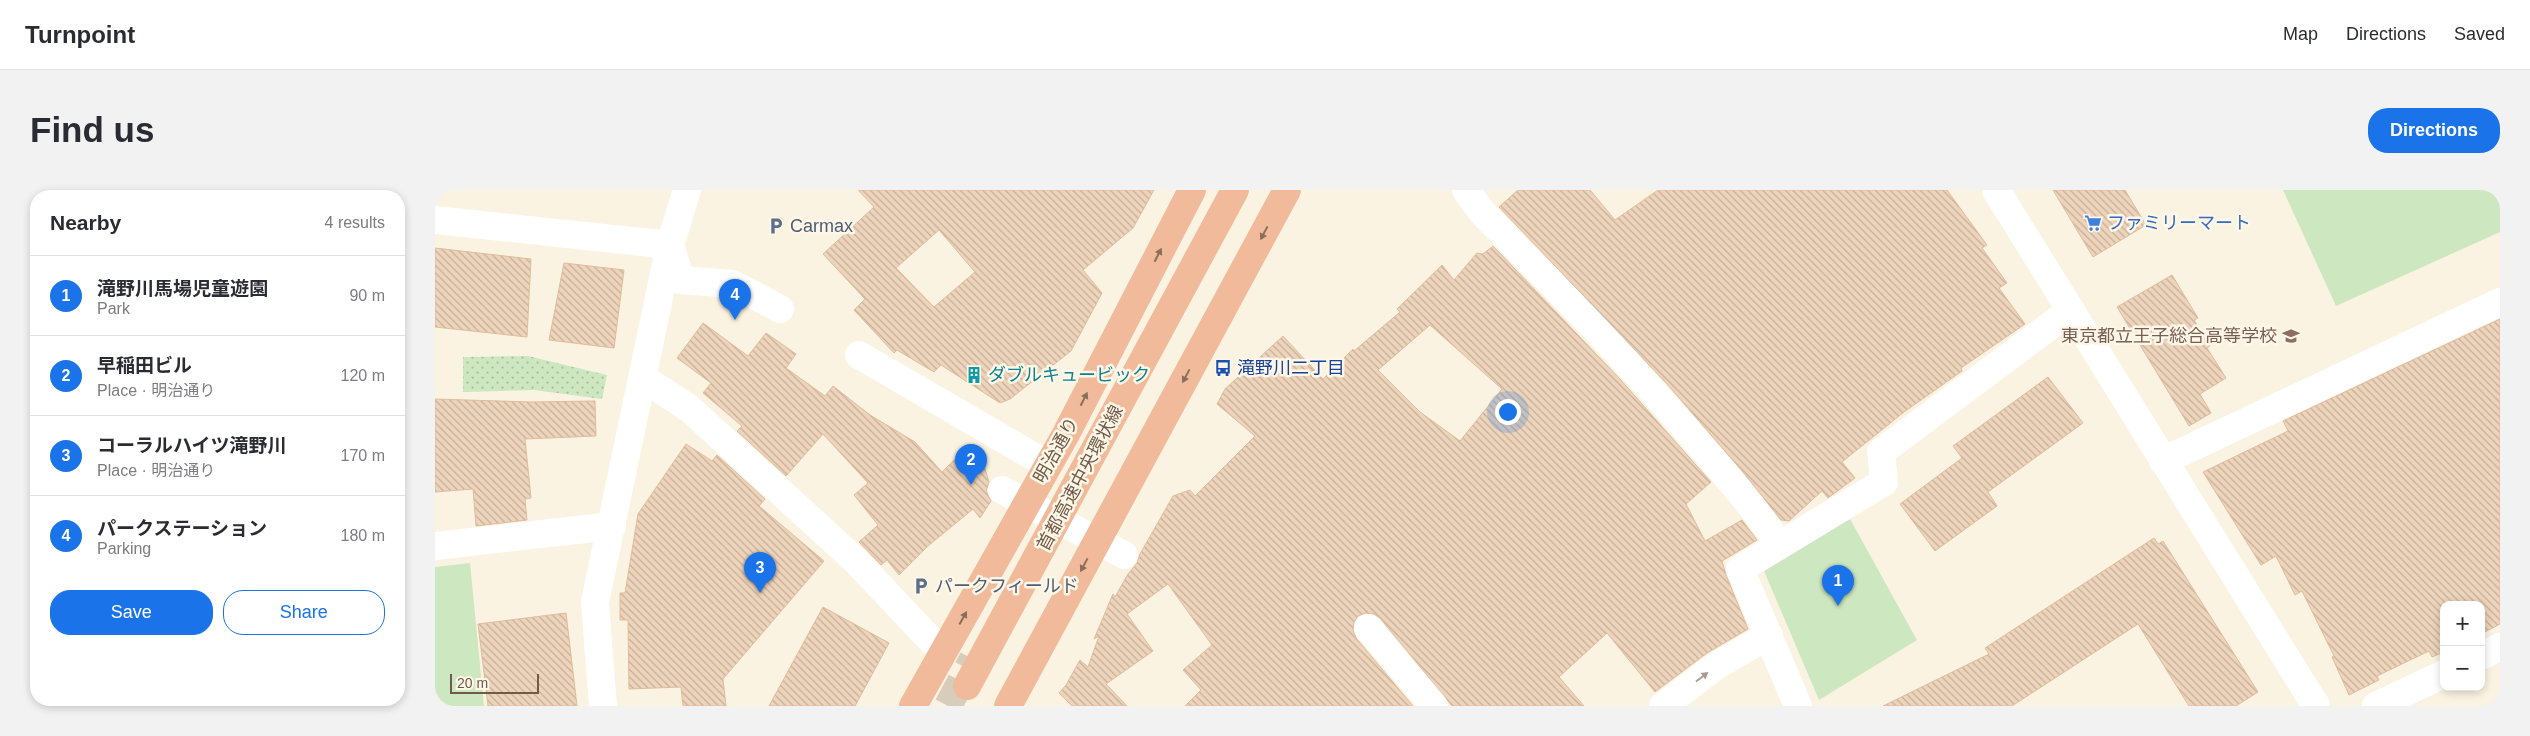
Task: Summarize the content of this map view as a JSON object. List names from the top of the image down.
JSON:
{
  "streets": {
    "highway": ["明治通り", "首都高速中央環状線"]
  },
  "places": {
    "supermarket": ["ファミリーマート"],
    "parking": ["Carmax", "パークフィールド"],
    "school or university": ["東京都立王子総合高等学校"],
    "bus stop": ["滝野川二丁目"],
    "building": ["ダブルキュービック"]
  },
  "scale_bar": "20 m",
  "page": {
    "header": "Turnpoint",
    "nav": ["Map", "Directions", "Saved"],
    "buttons": [
      "Directions",
      ["Save", "Share"]
    ],
    "title": "Find us",
    "heading": ["Nearby", "4 results"],
    "list": [
      {
        "mark": "1",
        "name": "滝野川馬場児童遊園",
        "note": "Park",
        "value": "90 m"
      },
      {
        "mark": "2",
        "name": "早稲田ビル",
        "note": "Place · 明治通り",
        "value": "120 m"
      },
      {
        "mark": "3",
        "name": "コーラルハイツ滝野川",
        "note": "Place · 明治通り",
        "value": "170 m"
      },
      {
        "mark": "4",
        "name": "パークステーション",
        "note": "Parking",
        "value": "180 m"
      }
    ],
    "pins": [
      "4",
      "2",
      "3",
      "1"
    ],
    "map_buttons": ["+", "−"],
    "scale": "20 m"
  }
}
